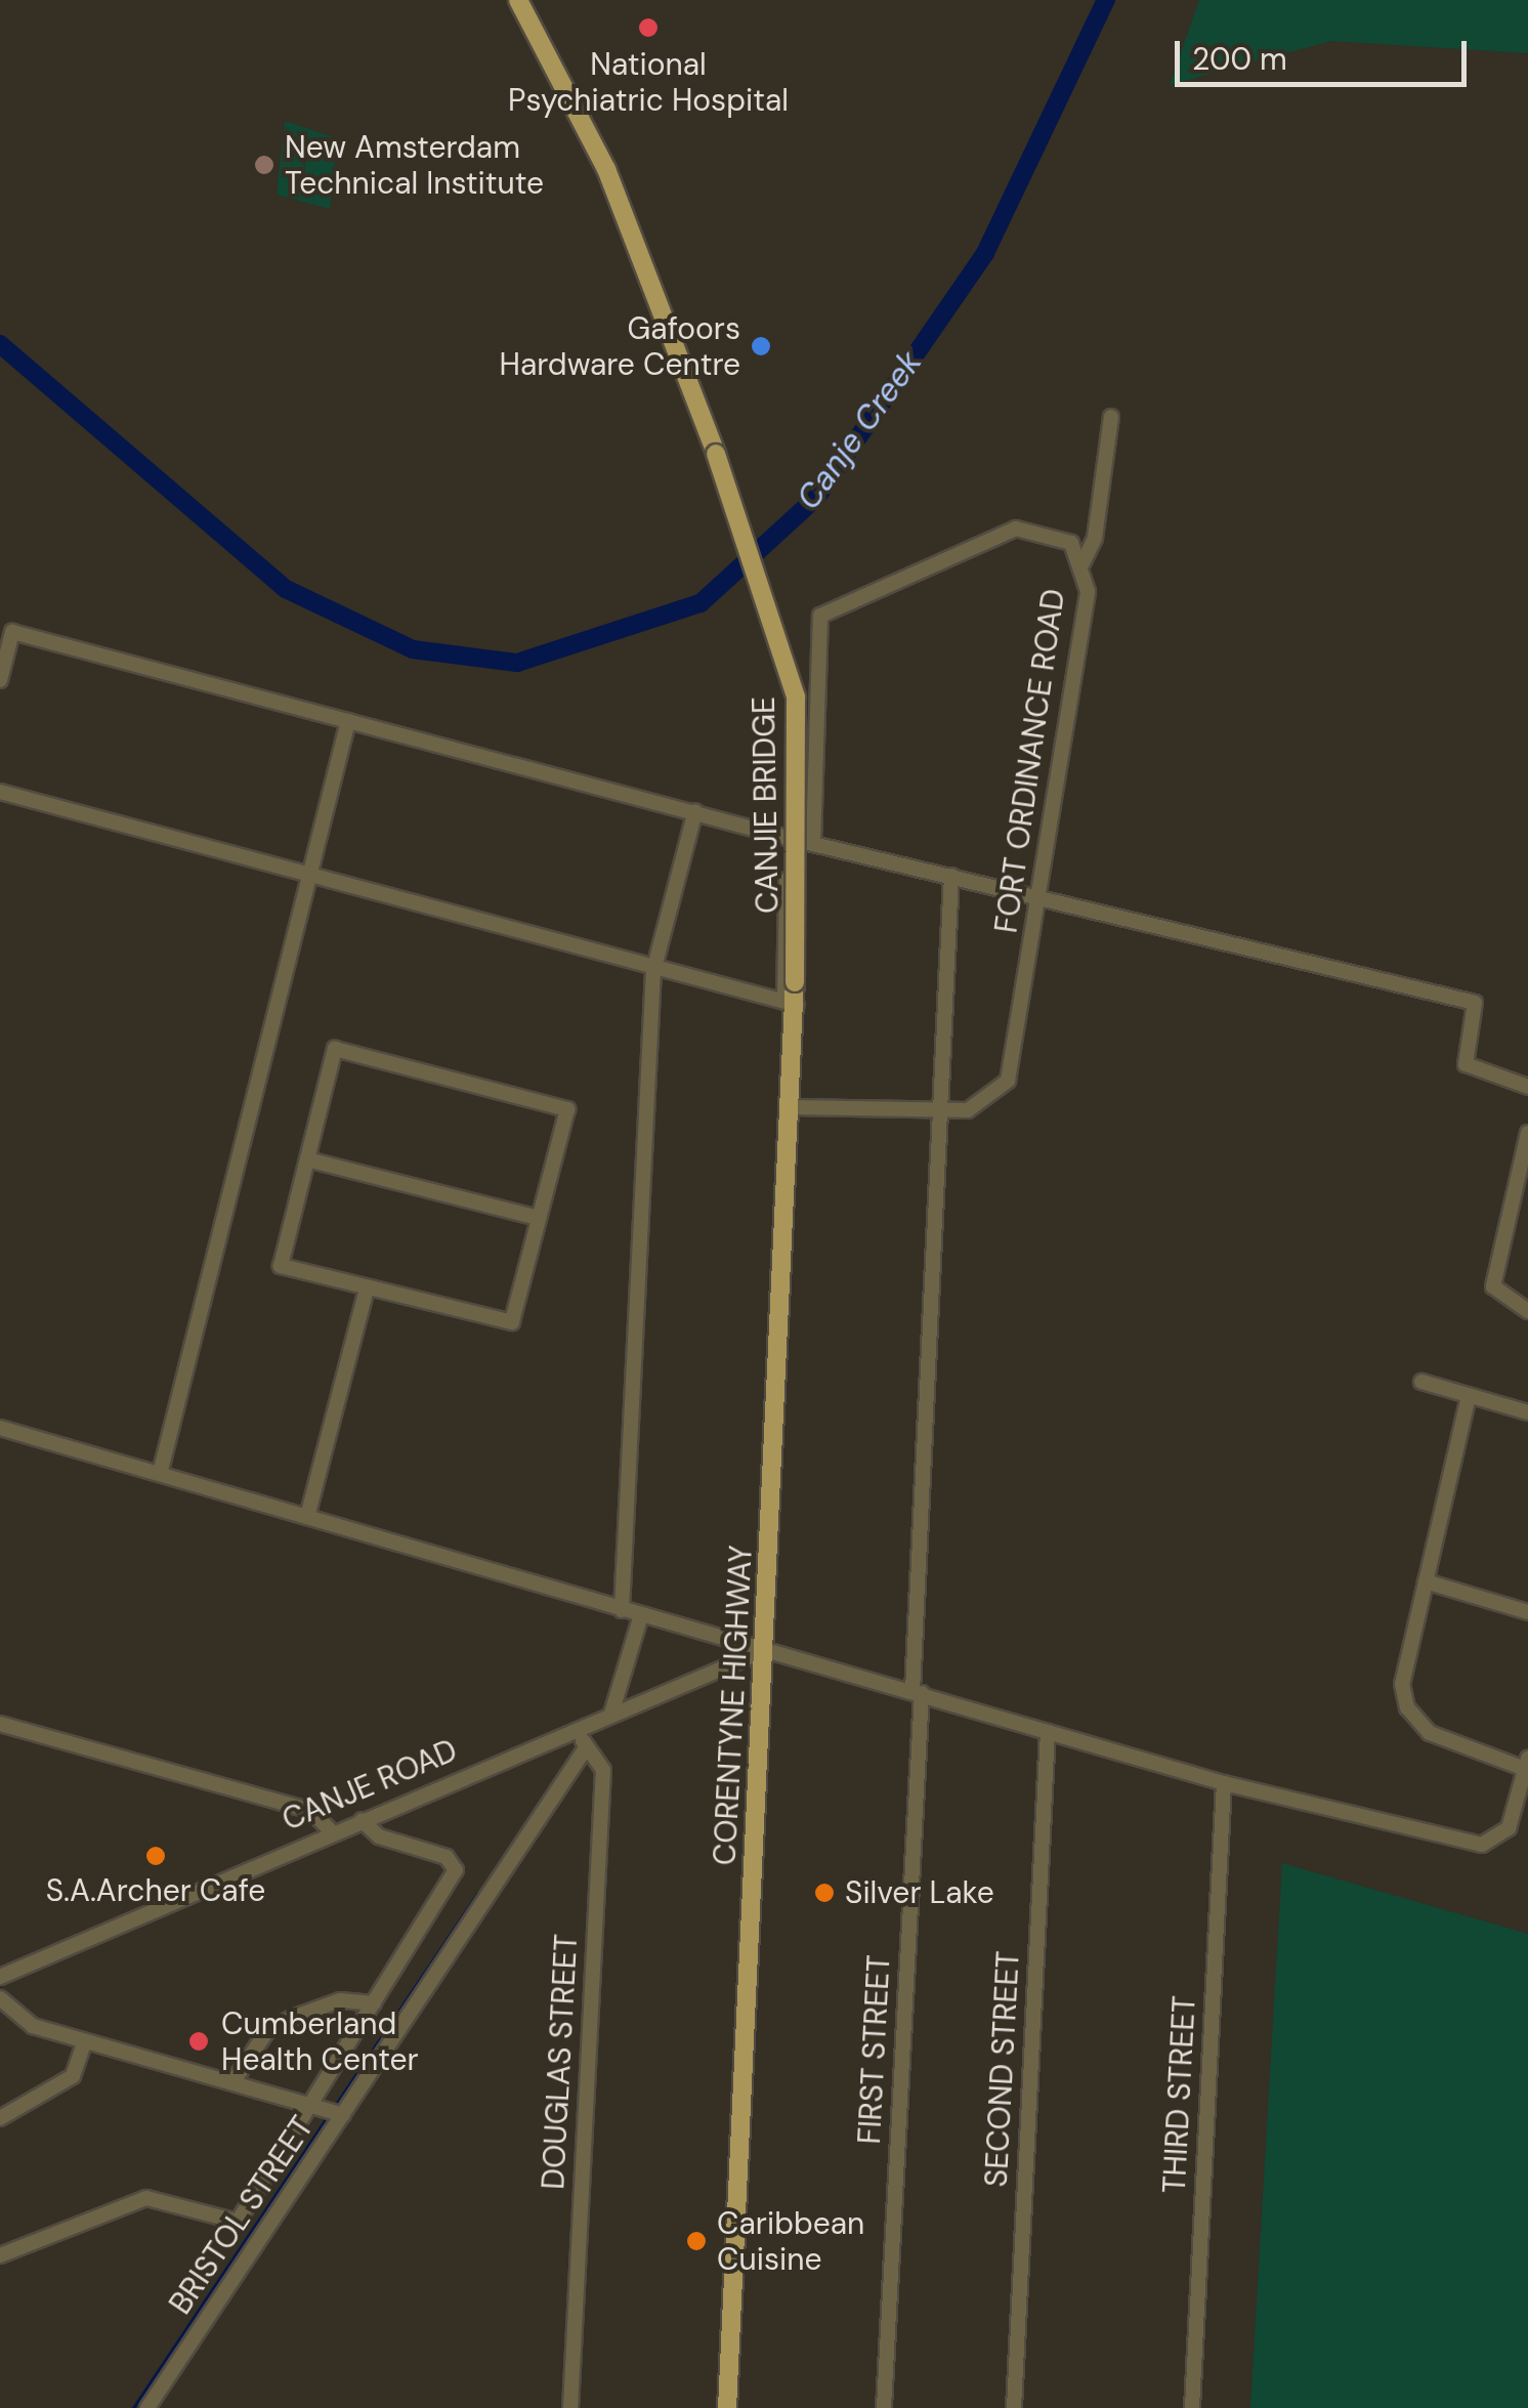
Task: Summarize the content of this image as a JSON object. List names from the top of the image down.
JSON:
{
  "streets": {
    "main road": ["CANJIE BRIDGE", "CORENTYNE HIGHWAY"],
    "street": [
      "FORT ORDINANCE ROAD",
      "CANJE ROAD",
      "FIRST STREET",
      "DOUGLAS STREET",
      "SECOND STREET",
      "THIRD STREET",
      "BRISTOL STREET"
    ]
  },
  "crossings": [
    ["FORT ORDINANCE ROAD", "CORENTYNE HIGHWAY"],
    ["FORT ORDINANCE ROAD", "FIRST STREET"],
    ["CANJIE BRIDGE", "CORENTYNE HIGHWAY"],
    ["CORENTYNE HIGHWAY", "CANJE ROAD"],
    ["CANJE ROAD", "DOUGLAS STREET"],
    ["DOUGLAS STREET", "BRISTOL STREET"]
  ],
  "water": ["Canje Creek"],
  "places": [
    "National Psychiatric Hospital",
    "New Amsterdam Technical Institute",
    "Gafoors Hardware Centre",
    "S.A.Archer Cafe",
    "Silver Lake",
    "Cumberland Health Center",
    "Caribbean Cuisine"
  ],
  "scale_bar": "200 m"
}
